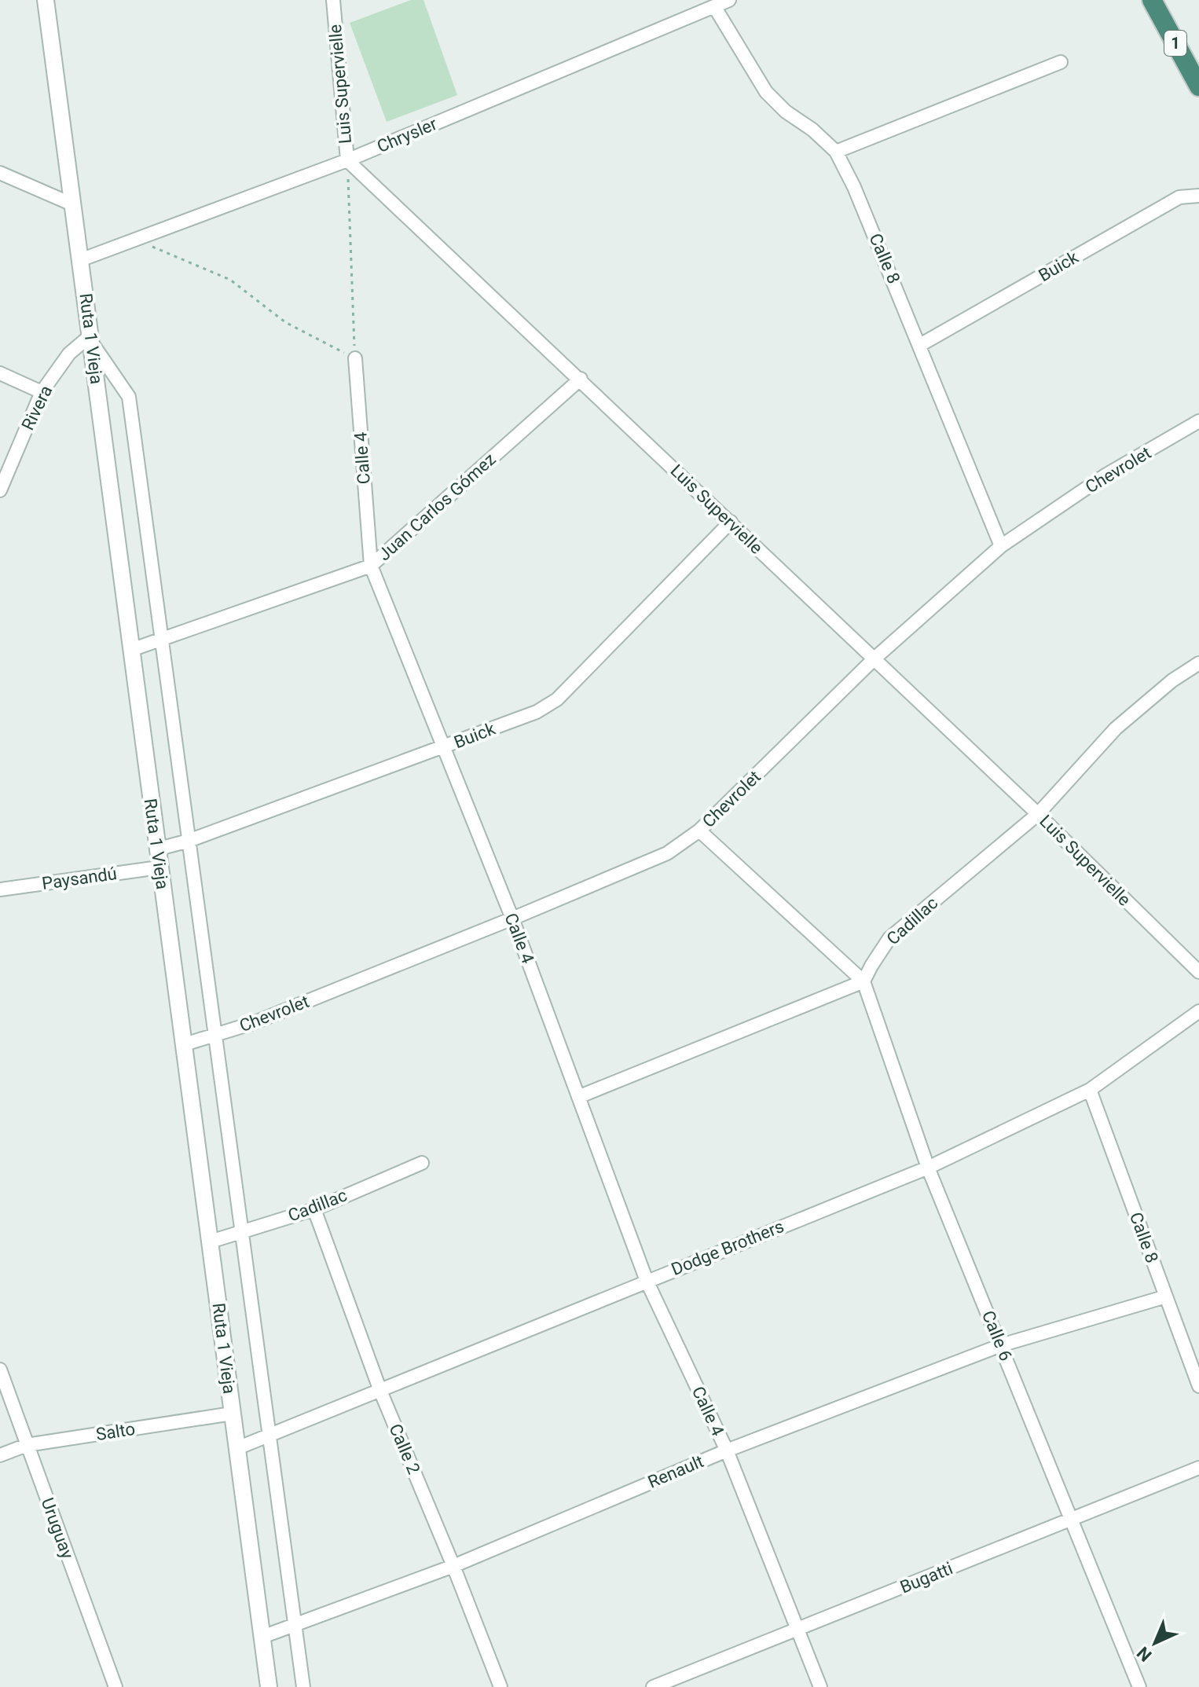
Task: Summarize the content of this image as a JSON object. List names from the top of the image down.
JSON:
{
  "streets": {
    "highway": ["1"],
    "street": [
      "Luis Supervielle",
      "Chrysler",
      "Calle 8",
      "Buick",
      "Ruta 1 Vieja",
      "Rivera",
      "Calle 4",
      "Chevrolet",
      "Juan Carlos Gómez",
      "Paysandú",
      "Cadillac",
      "Dodge Brothers",
      "Calle 6",
      "Salto",
      "Calle 2",
      "Renault",
      "Uruguay",
      "Bugatti"
    ]
  },
  "crossings": [
    ["Luis Supervielle", "Chrysler"],
    ["Luis Supervielle", "Buick"],
    ["Luis Supervielle", "Chevrolet"],
    ["Luis Supervielle", "Juan Carlos Gómez"],
    ["Luis Supervielle", "Cadillac"],
    ["Chrysler", "Calle 8"],
    ["Chrysler", "Ruta 1 Vieja"],
    ["Calle 8", "Buick"],
    ["Calle 8", "Chevrolet"],
    ["Calle 8", "Dodge Brothers"],
    ["Calle 8", "Renault"],
    ["Buick", "Ruta 1 Vieja"],
    ["Buick", "Calle 4"],
    ["Ruta 1 Vieja", "Rivera"],
    ["Ruta 1 Vieja", "Chevrolet"],
    ["Ruta 1 Vieja", "Juan Carlos Gómez"],
    ["Ruta 1 Vieja", "Paysandú"],
    ["Ruta 1 Vieja", "Cadillac"],
    ["Ruta 1 Vieja", "Dodge Brothers"],
    ["Ruta 1 Vieja", "Salto"],
    ["Ruta 1 Vieja", "Renault"],
    ["Calle 4", "Chevrolet"],
    ["Calle 4", "Juan Carlos Gómez"],
    ["Calle 4", "Dodge Brothers"],
    ["Calle 4", "Renault"],
    ["Calle 4", "Bugatti"],
    ["Cadillac", "Calle 6"],
    ["Cadillac", "Calle 2"],
    ["Dodge Brothers", "Calle 6"],
    ["Dodge Brothers", "Calle 2"],
    ["Calle 6", "Renault"],
    ["Calle 6", "Bugatti"],
    ["Salto", "Uruguay"],
    ["Calle 2", "Renault"]
  ],
  "north": "bottom left"
}
